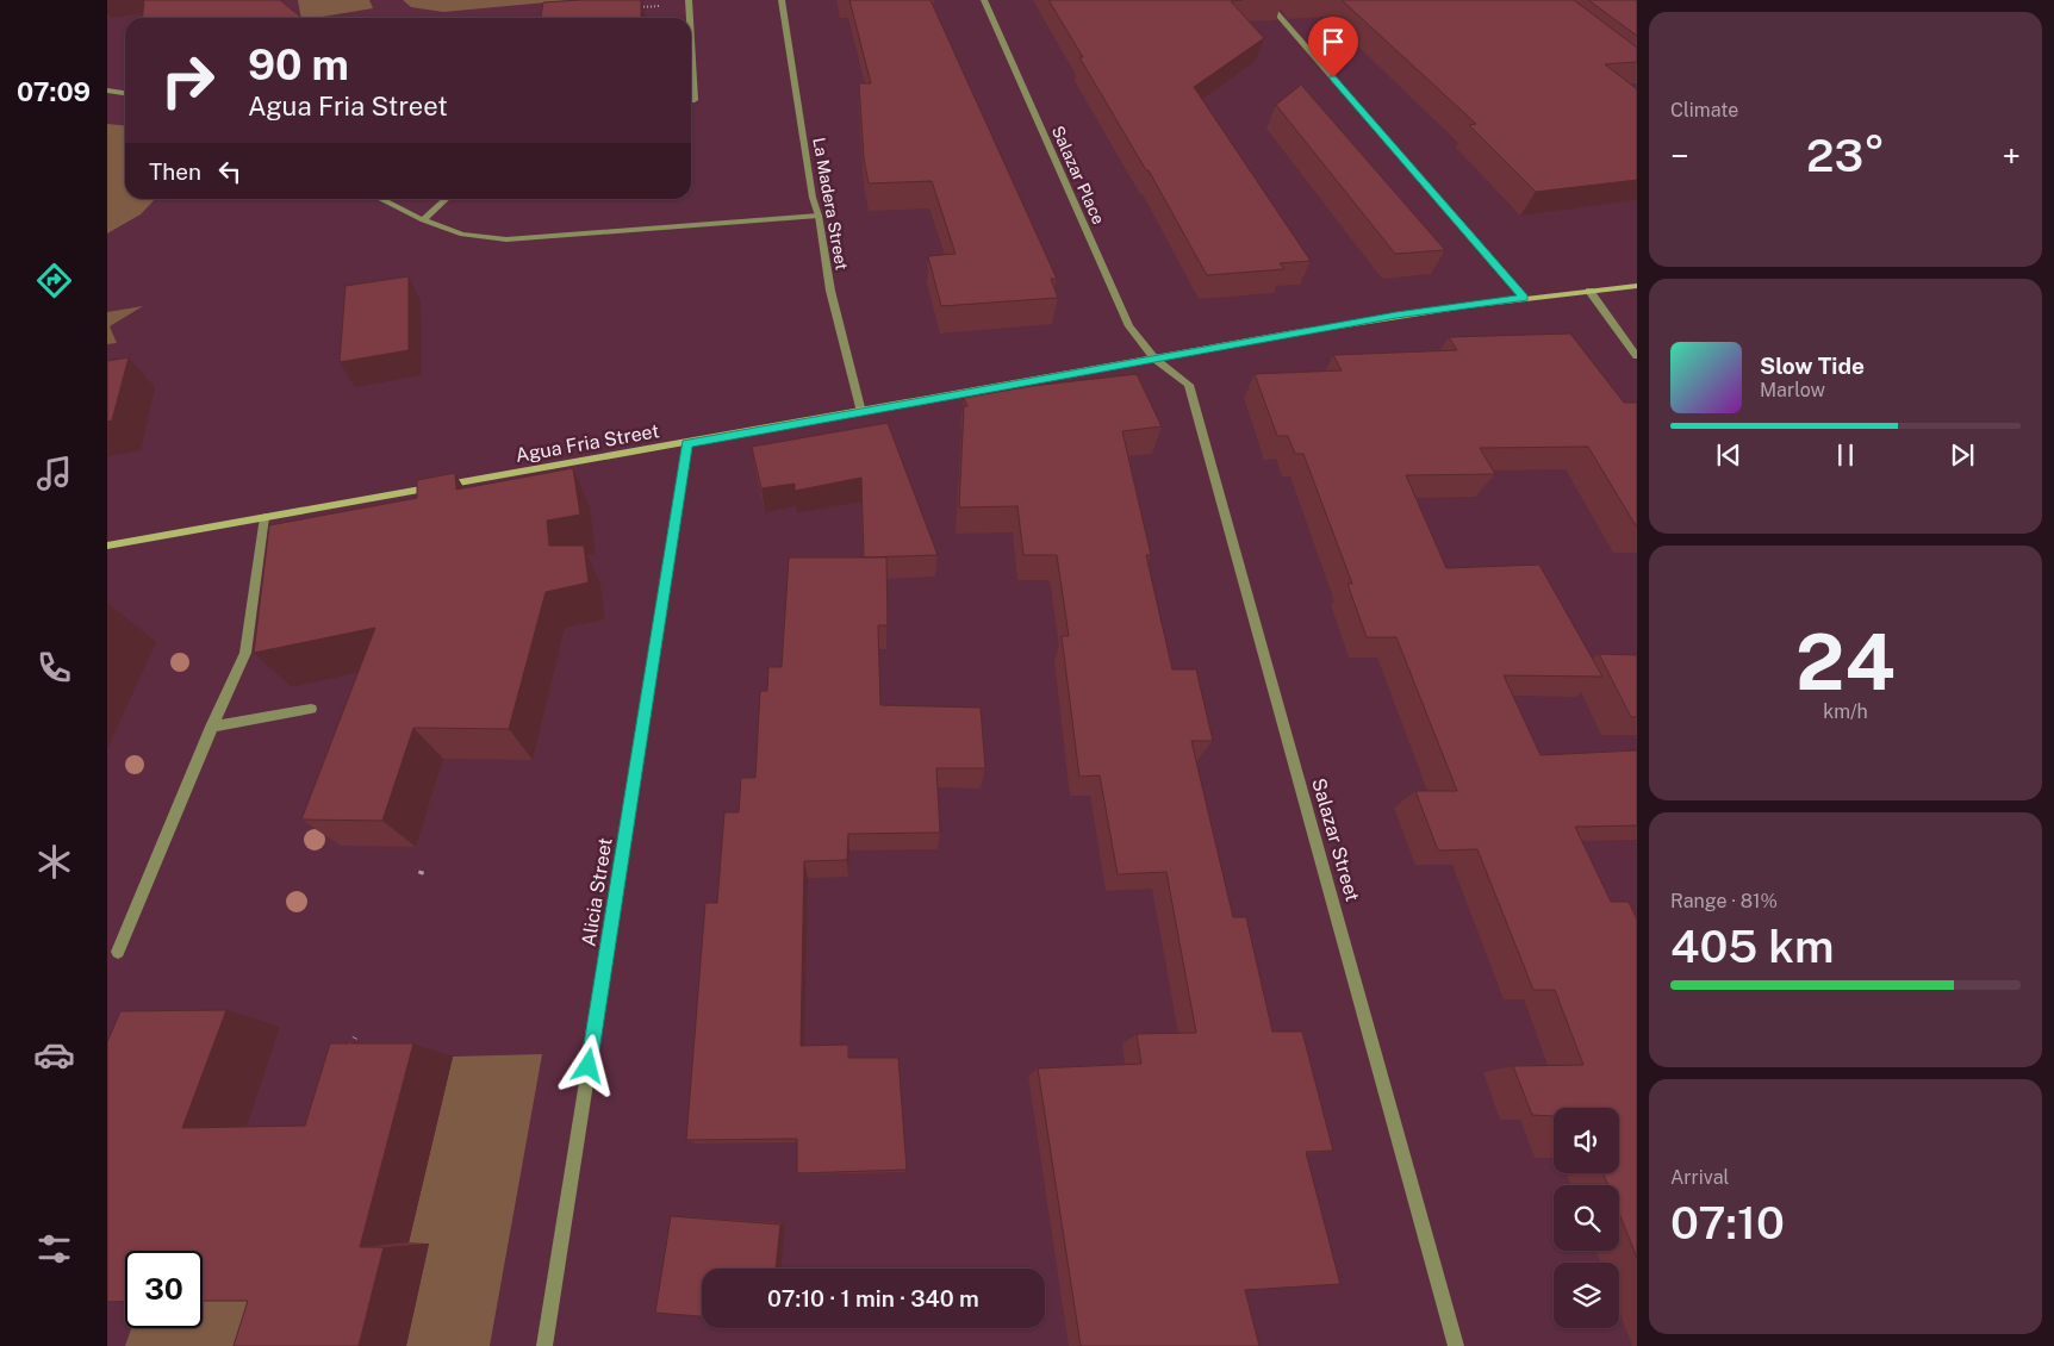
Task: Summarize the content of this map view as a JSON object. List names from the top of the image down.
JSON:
{
  "streets": {
    "street": [
      "Salazar Place",
      "La Madera Street",
      "Agua Fria Street",
      "Salazar Street",
      "Alicia Street"
    ]
  },
  "crossings": [
    ["Salazar Place", "Agua Fria Street"],
    ["Salazar Place", "Salazar Street"],
    ["La Madera Street", "Agua Fria Street"],
    ["Agua Fria Street", "Salazar Street"],
    ["Agua Fria Street", "Alicia Street"]
  ],
  "page": {
    "tabs": "07:09",
    "tile": [
      "Climate",
      ["24", "km/h"],
      ["Range · 81%", "405 km"],
      ["Arrival", "07:10"]
    ],
    "turn": ["90 m", "Agua Fria Street"],
    "heat": ["−", "23°", "+"],
    "then": "Then",
    "song": ["Slow Tide", "Marlow"],
    "limit": "30",
    "trip": "07:10 · 1 min · 340 m"
  }
}
